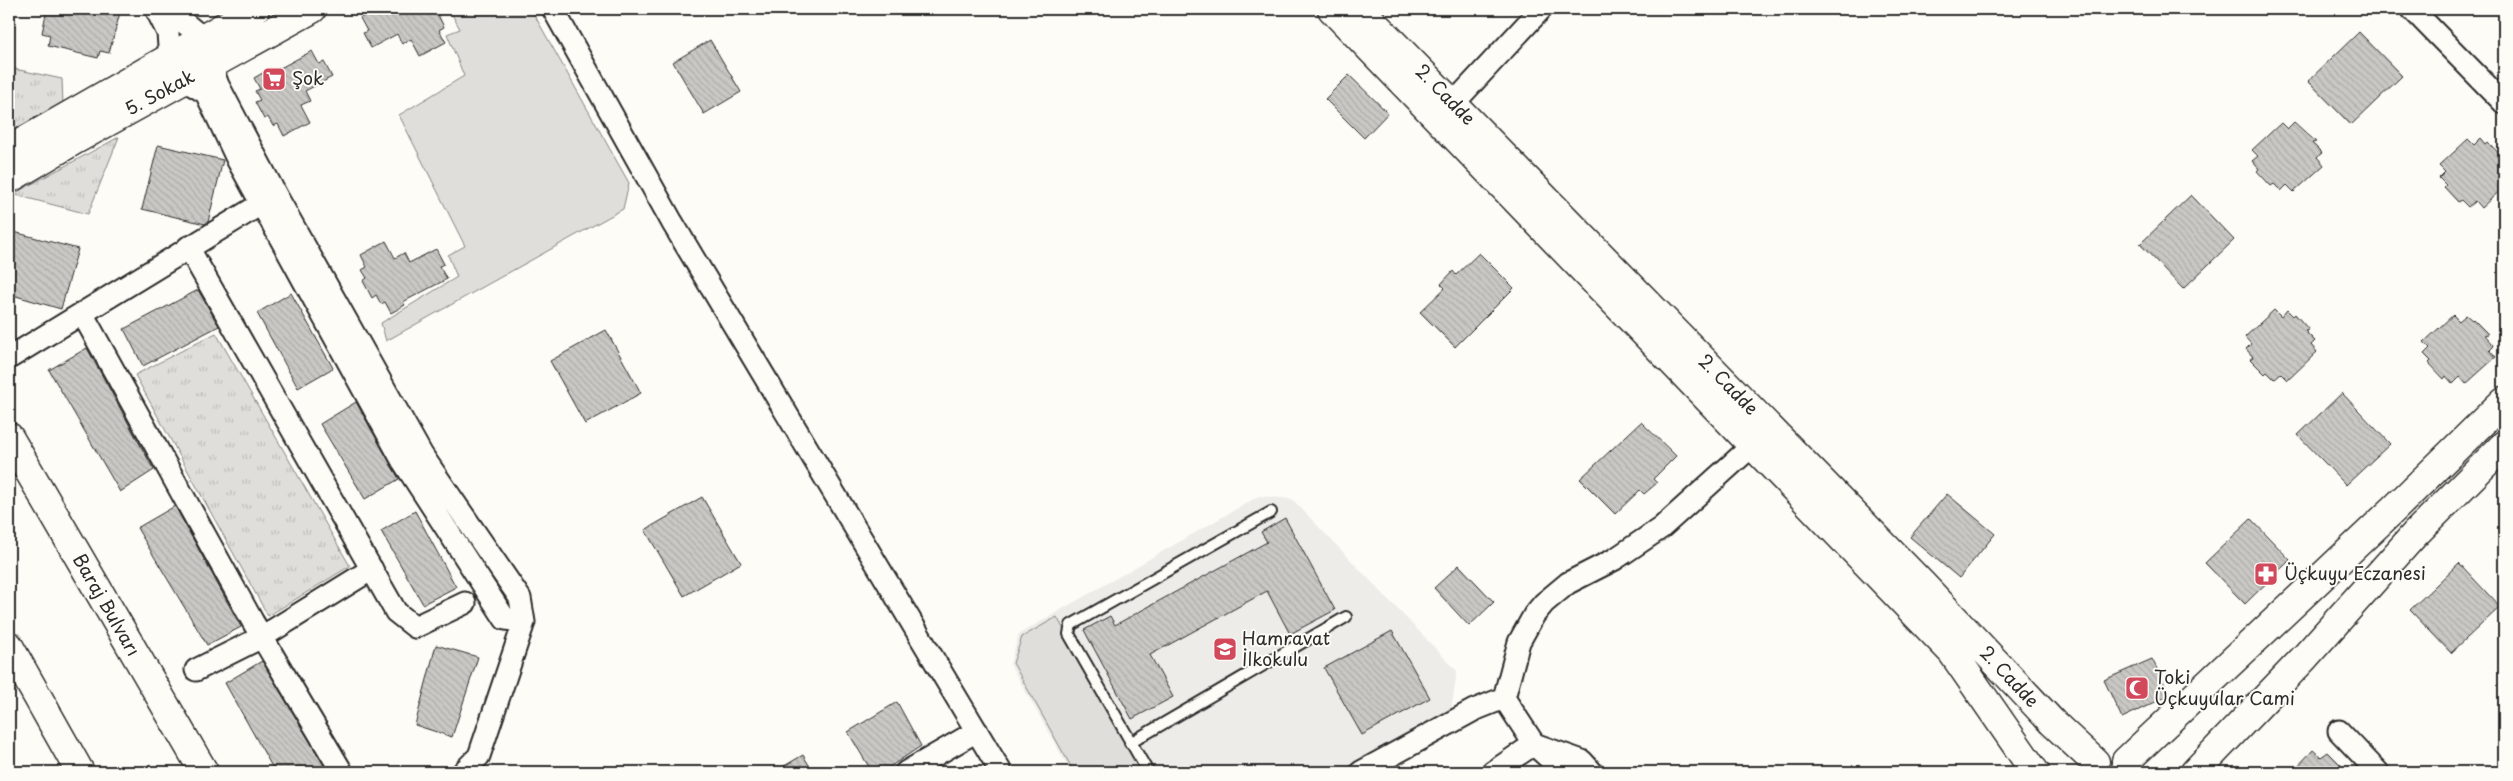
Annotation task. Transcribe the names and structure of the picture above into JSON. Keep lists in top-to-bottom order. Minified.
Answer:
{"streets":{"main road":["5. Sokak","2. Cadde","Baraj Bulvarı"]},"places":{"supermarket":["Şok"],"pharmacy":["Üçkuyu Eczanesi"],"school or university":["Hamravat İlkokulu"],"mosque":["Toki Üçkuyular Cami"]}}
